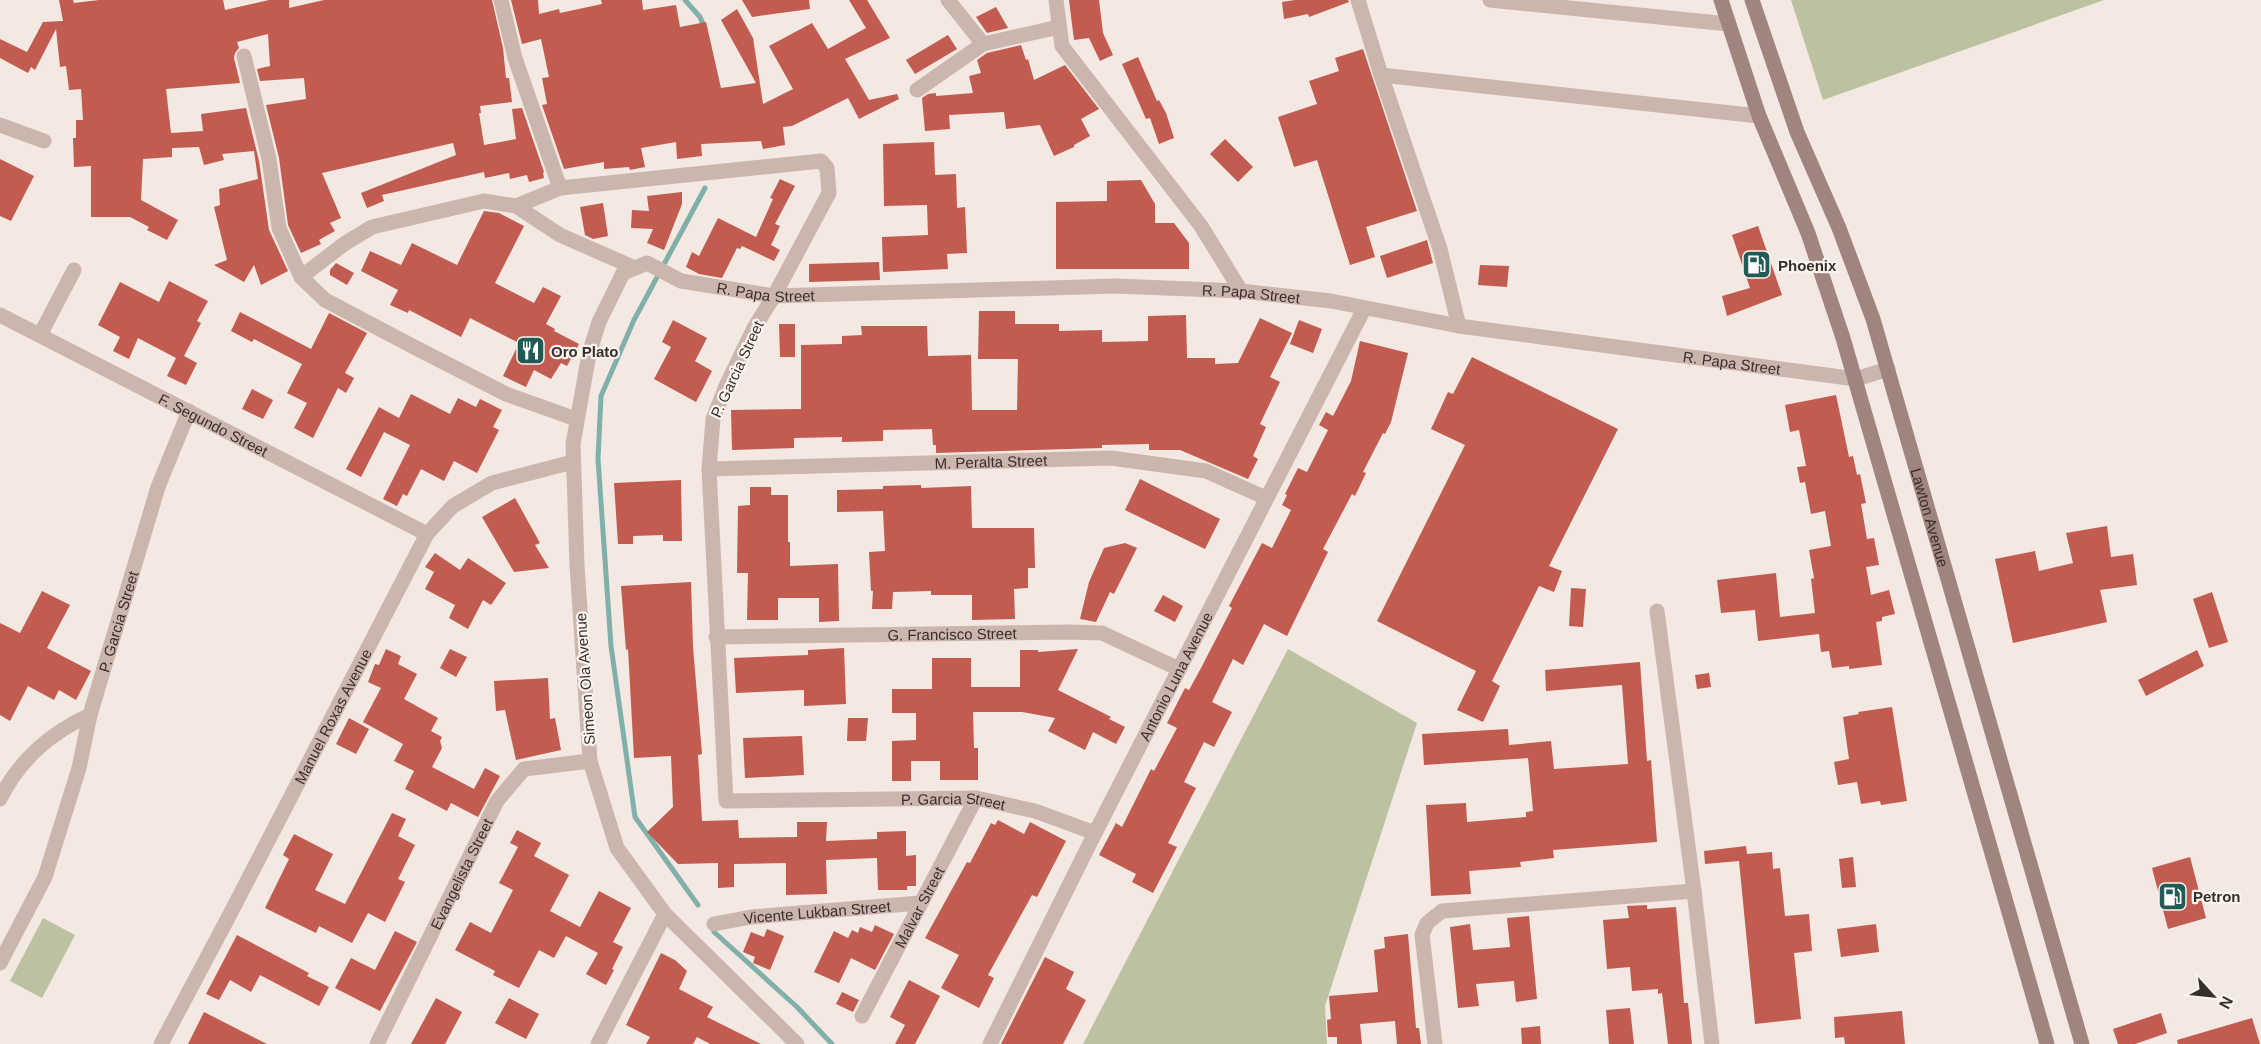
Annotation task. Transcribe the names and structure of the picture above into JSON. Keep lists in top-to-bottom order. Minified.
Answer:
{"streets":{"main road":["Lawton Avenue"],"street":["R. Papa Street","P. Garcia Street","F. Segundo Street","M. Peralta Street","G. Francisco Street","Antonio Luna Avenue","Simeon Ola Avenue","Manuel Roxas Avenue","Evangelista Street","Malvar Street","Vicente Lukban Street"]},"crossings":[["R. Papa Street","P. Garcia Street"],["R. Papa Street","Antonio Luna Avenue"],["R. Papa Street","Simeon Ola Avenue"],["P. Garcia Street","F. Segundo Street"],["P. Garcia Street","M. Peralta Street"],["P. Garcia Street","G. Francisco Street"],["P. Garcia Street","Antonio Luna Avenue"],["P. Garcia Street","Malvar Street"],["F. Segundo Street","Manuel Roxas Avenue"],["M. Peralta Street","Antonio Luna Avenue"],["G. Francisco Street","Antonio Luna Avenue"],["Simeon Ola Avenue","Manuel Roxas Avenue"],["Simeon Ola Avenue","Evangelista Street"],["Malvar Street","Vicente Lukban Street"]],"places":{"fuel station":["Phoenix","Petron"],"restaurant":["Oro Plato"]},"north":"bottom right"}
